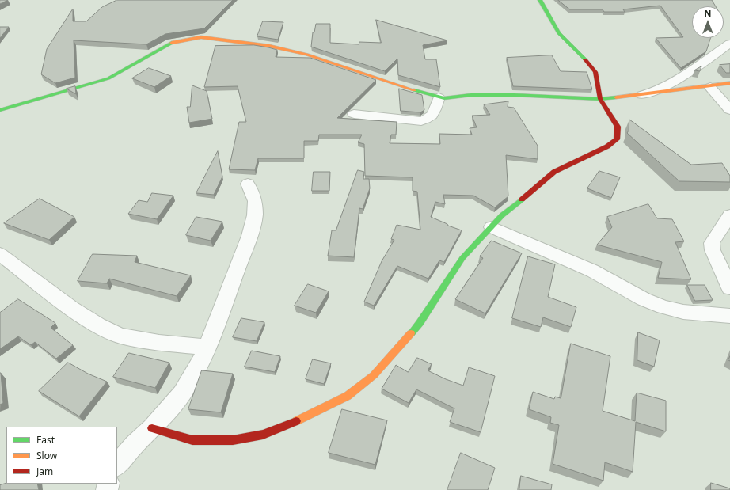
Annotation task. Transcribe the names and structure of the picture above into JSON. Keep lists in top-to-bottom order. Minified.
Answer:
{"legend":["Fast","Slow","Jam"],"north":"top"}
